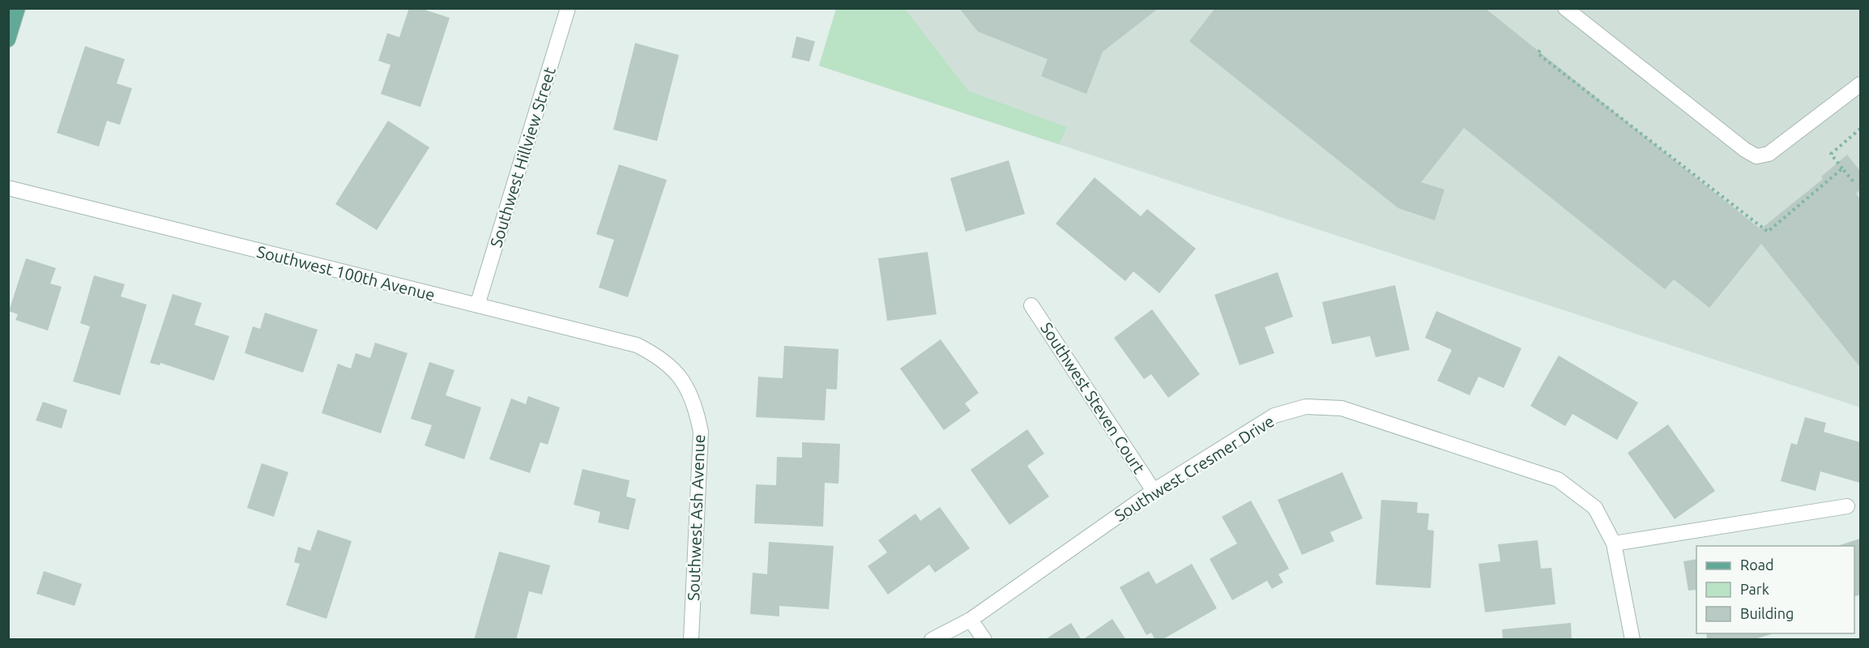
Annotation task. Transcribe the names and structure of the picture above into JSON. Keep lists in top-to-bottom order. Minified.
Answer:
{"streets":{"street":["Southwest Hillview Street","Southwest 100th Avenue","Southwest Steven Court","Southwest Cresmer Drive","Southwest Ash Avenue"]},"crossings":[["Southwest Hillview Street","Southwest 100th Avenue"],["Southwest 100th Avenue","Southwest Ash Avenue"],["Southwest Steven Court","Southwest Cresmer Drive"]],"legend":["Road","Park","Building"]}
